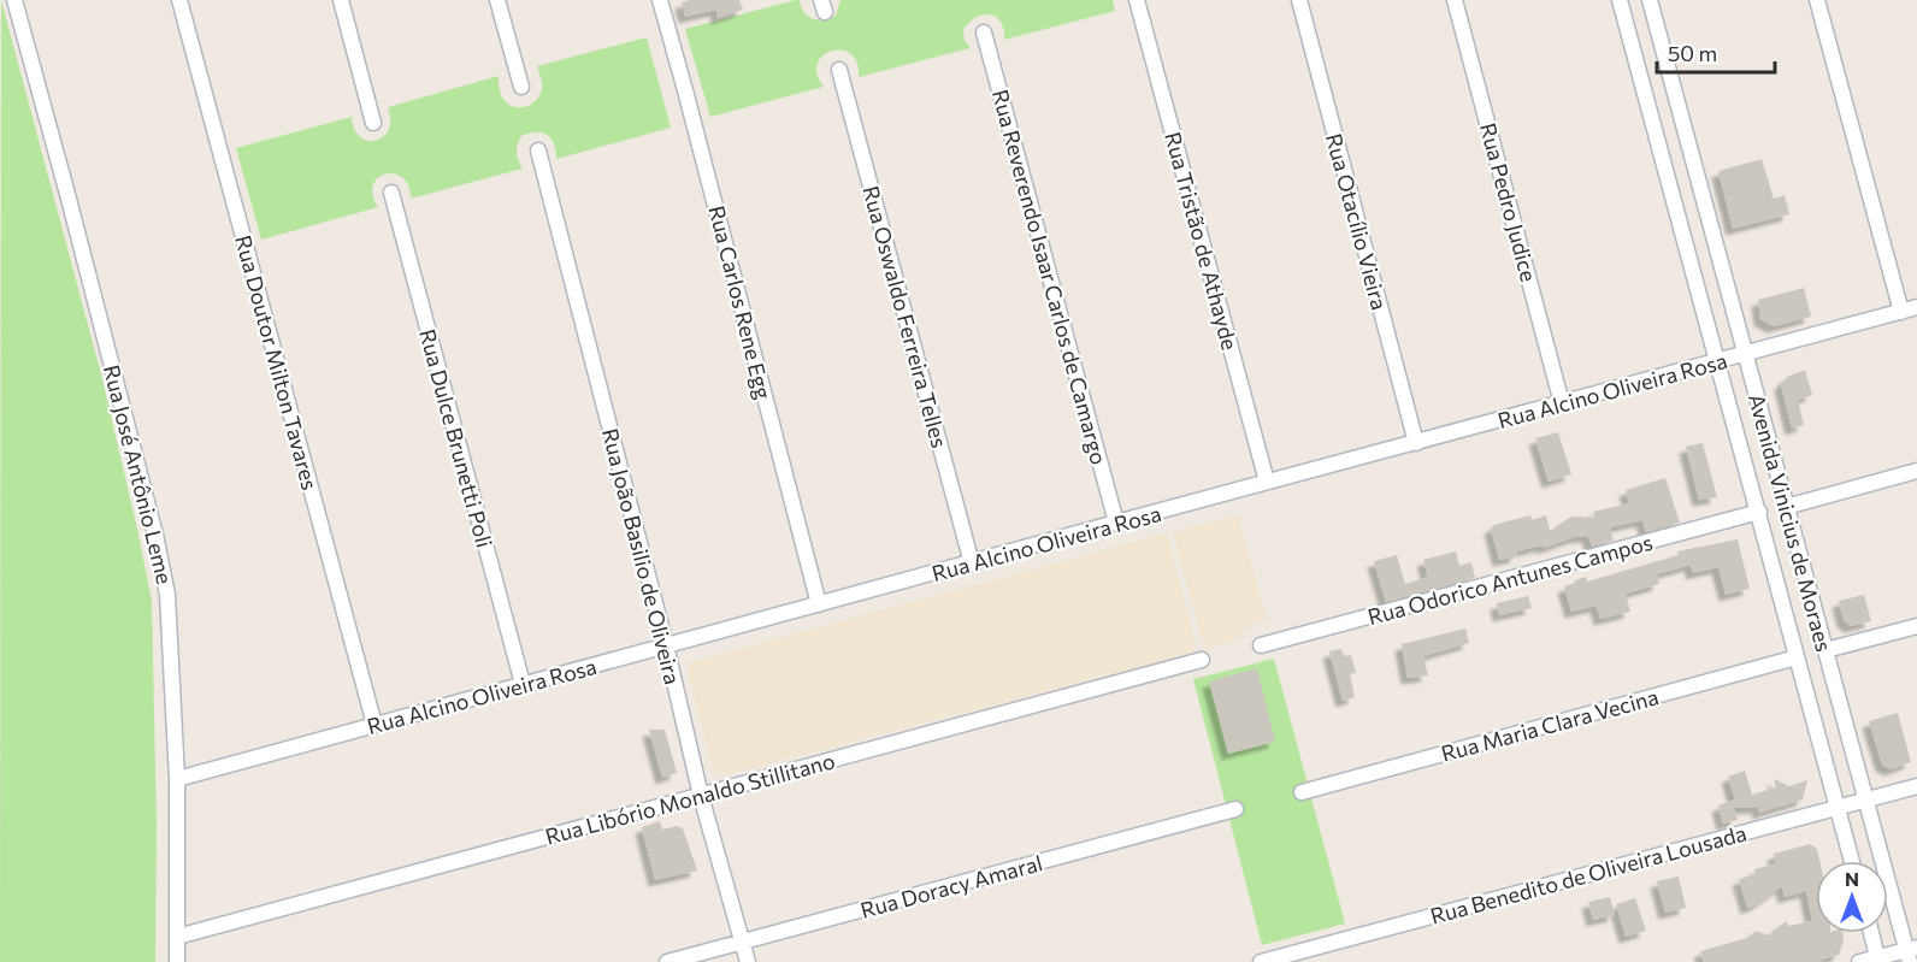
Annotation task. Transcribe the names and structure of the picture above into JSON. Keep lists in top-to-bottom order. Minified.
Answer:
{"streets":{"street":["Rua Pedro Judice","Rua Otacílio Vieira","Rua Tristão de Athayde","Rua Reverendo Isaar Carlos de Camargo","Rua Carlos Rene Egg","Rua Oswaldo Ferreira Telles","Rua Doutor Milton Tavares","Rua Alcino Oliveira Rosa","Rua Dulce Brunetti Poli","Rua José Antônio Leme","Avenida Vinicius de Moraes","Rua João Basilio de Oliveira","Rua Odorico Antunes Campos","Rua Maria Clara Vecina","Rua Libório Monaldo Stillitano","Rua Benedito de Oliveira Lousada","Rua Doracy Amaral"]},"crossings":[["Rua Pedro Judice","Rua Alcino Oliveira Rosa"],["Rua Otacílio Vieira","Rua Alcino Oliveira Rosa"],["Rua Tristão de Athayde","Rua Alcino Oliveira Rosa"],["Rua Reverendo Isaar Carlos de Camargo","Rua Alcino Oliveira Rosa"],["Rua Carlos Rene Egg","Rua Alcino Oliveira Rosa"],["Rua Oswaldo Ferreira Telles","Rua Alcino Oliveira Rosa"],["Rua Doutor Milton Tavares","Rua Alcino Oliveira Rosa"],["Rua Alcino Oliveira Rosa","Rua Dulce Brunetti Poli"],["Rua Alcino Oliveira Rosa","Rua José Antônio Leme"],["Rua Alcino Oliveira Rosa","Avenida Vinicius de Moraes"],["Rua Alcino Oliveira Rosa","Rua João Basilio de Oliveira"],["Rua José Antônio Leme","Rua Libório Monaldo Stillitano"],["Avenida Vinicius de Moraes","Rua Odorico Antunes Campos"],["Avenida Vinicius de Moraes","Rua Maria Clara Vecina"],["Avenida Vinicius de Moraes","Rua Benedito de Oliveira Lousada"],["Rua João Basilio de Oliveira","Rua Libório Monaldo Stillitano"],["Rua João Basilio de Oliveira","Rua Doracy Amaral"]],"scale_bar":"50 m","north":"top"}
